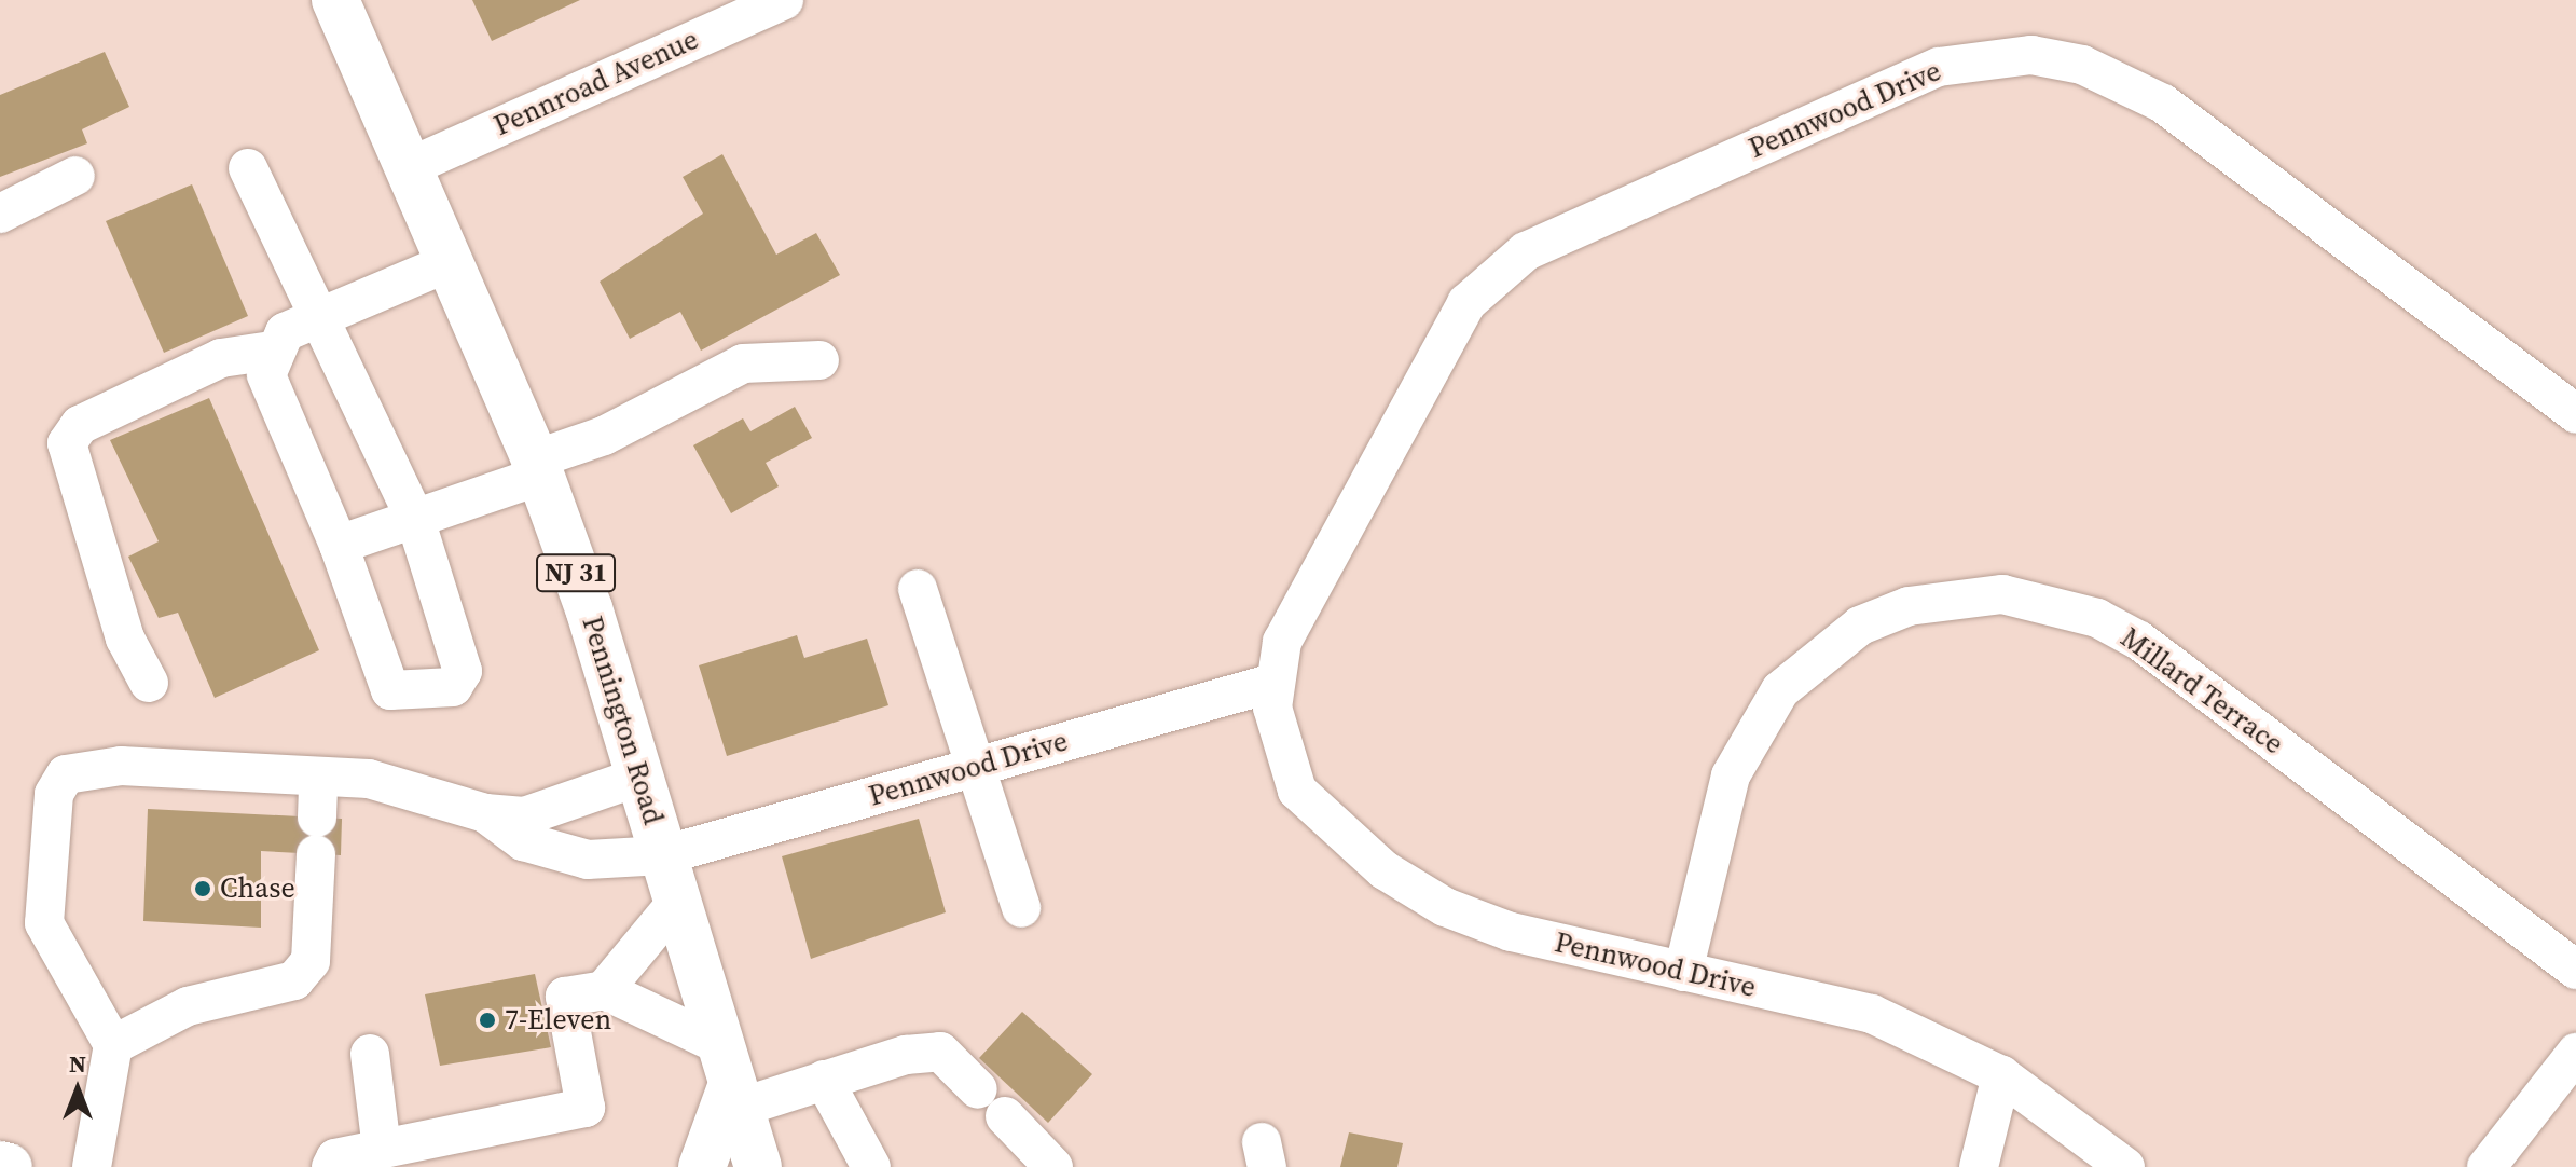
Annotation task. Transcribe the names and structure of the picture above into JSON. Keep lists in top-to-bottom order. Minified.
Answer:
{"streets":{"main road":["NJ 31","Pennington Road"],"street":["Pennroad Avenue","Pennwood Drive","Millard Terrace"]},"crossings":[["Pennroad Avenue","Pennington Road"],["Pennwood Drive","Millard Terrace"],["Pennwood Drive","Pennington Road"]],"places":["Chase","7-Eleven"],"north":"top"}
